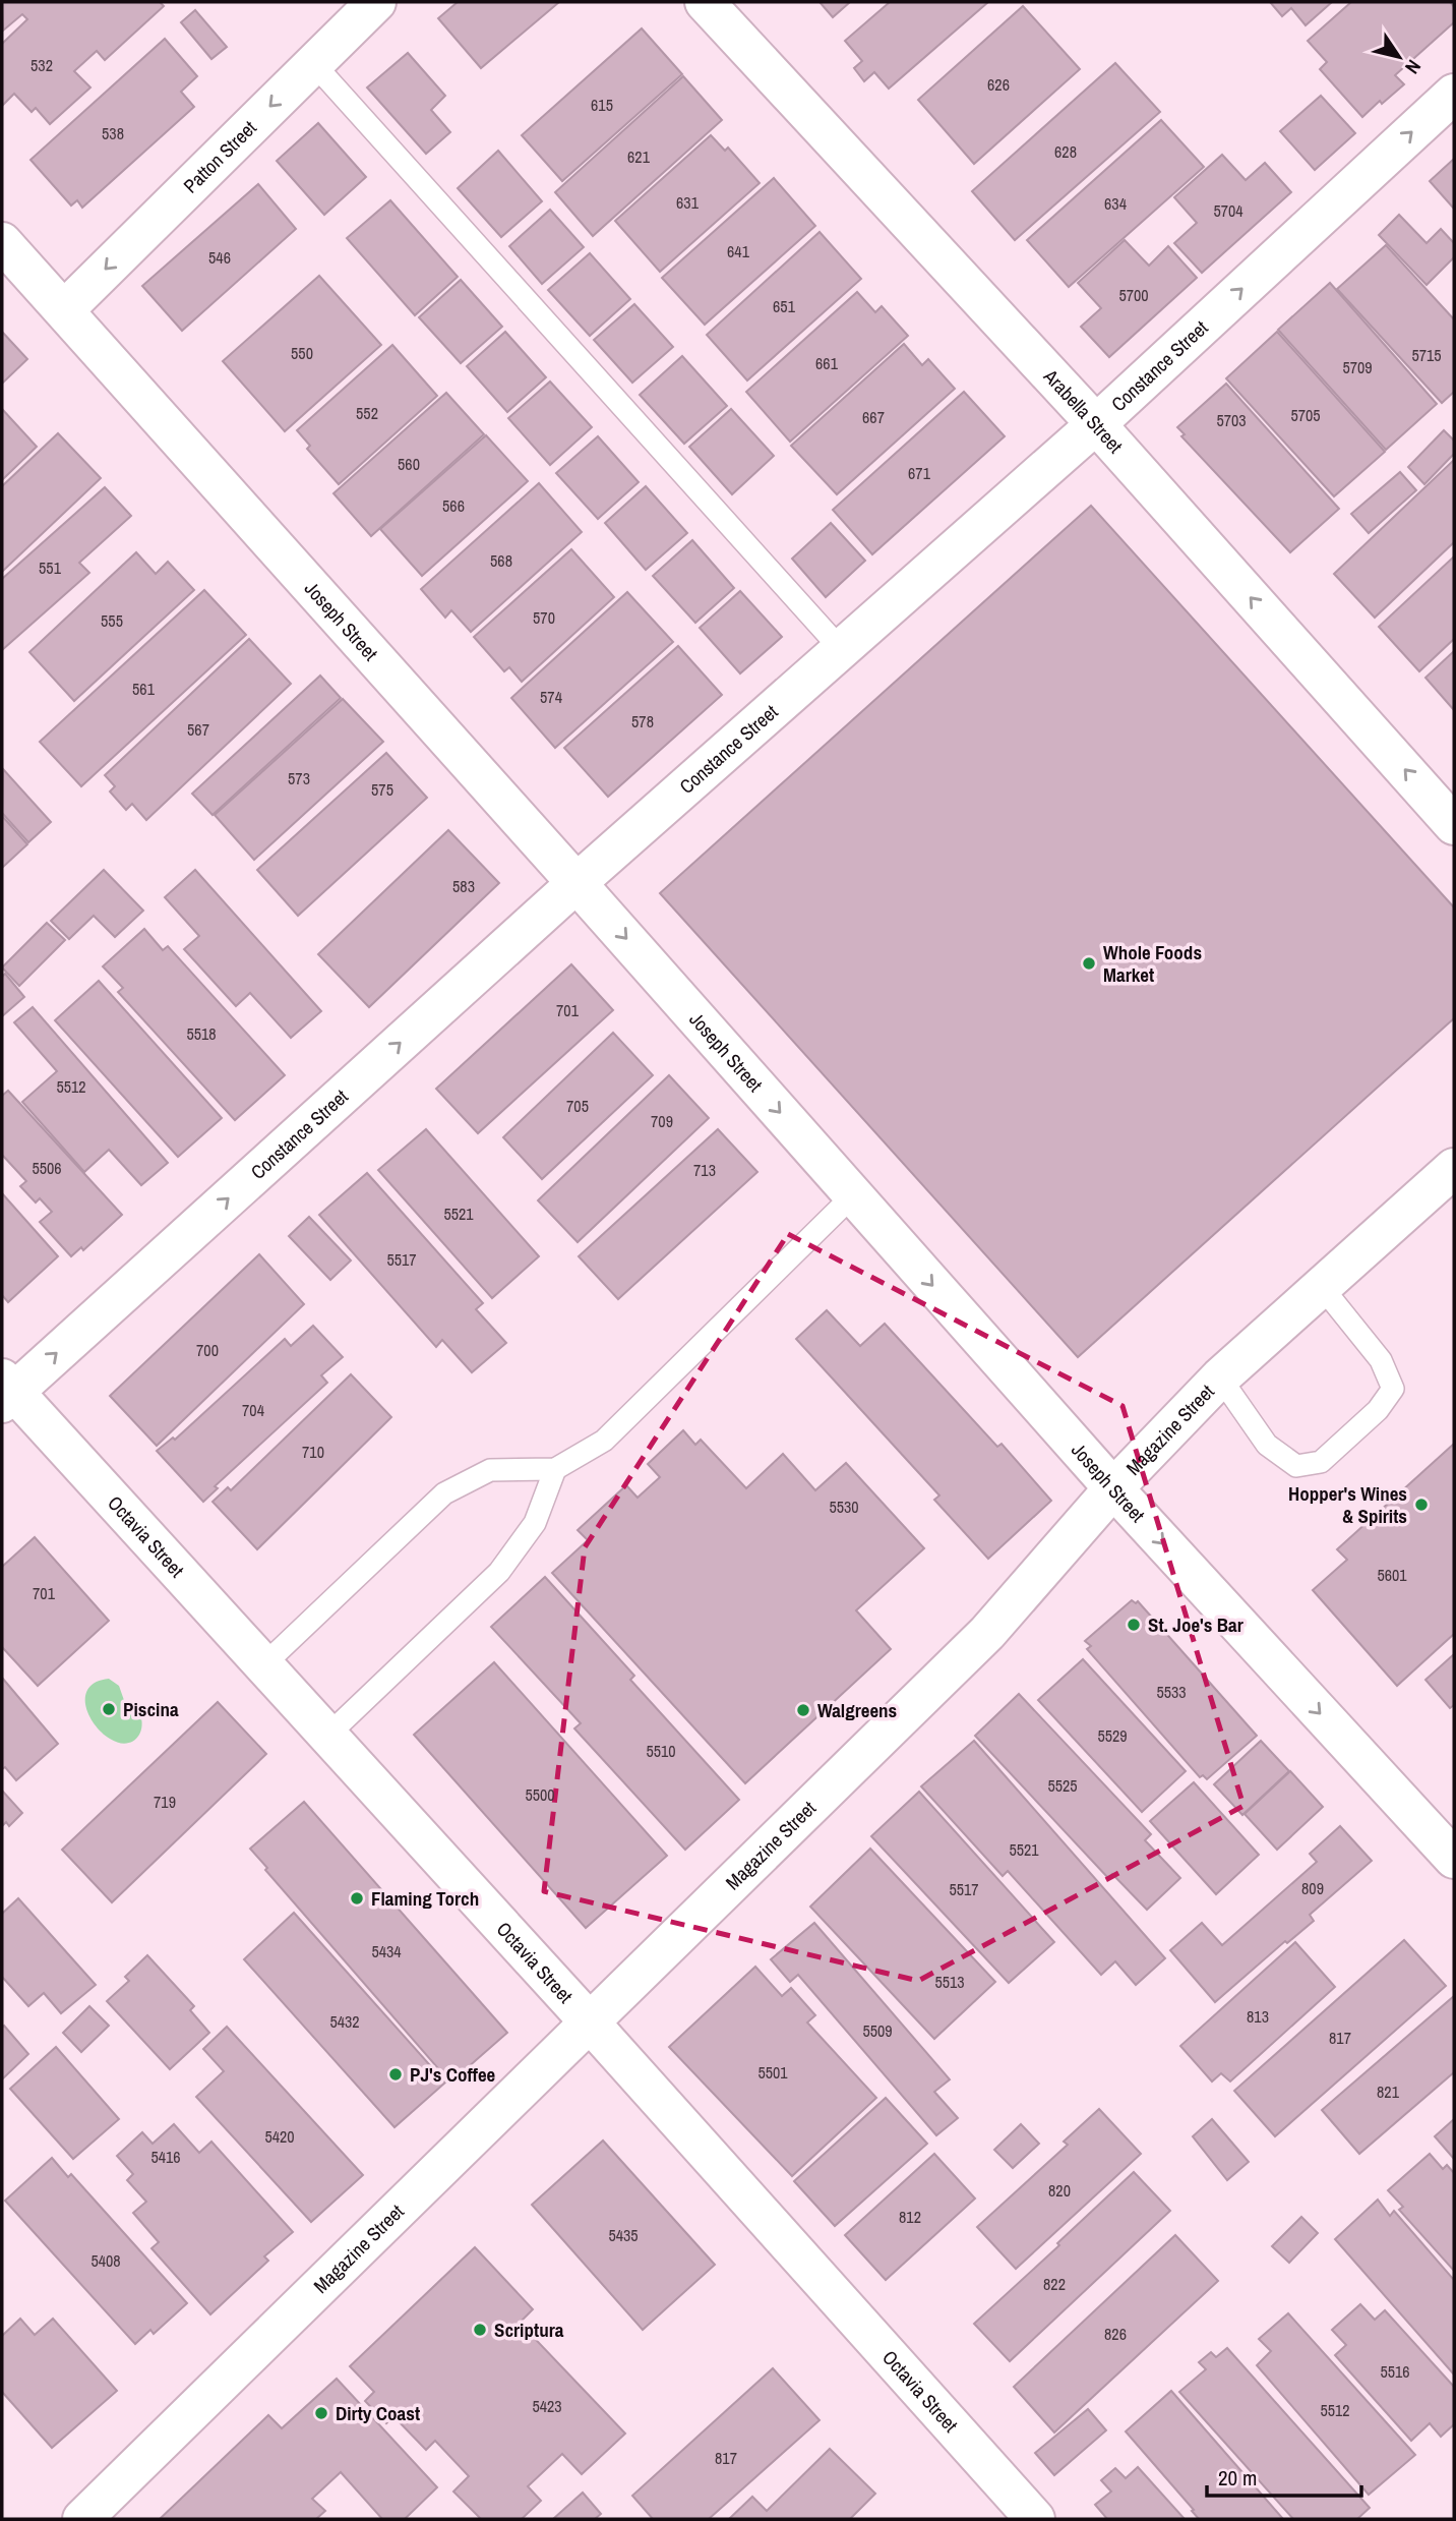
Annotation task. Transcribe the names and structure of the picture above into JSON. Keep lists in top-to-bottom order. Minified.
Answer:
{"streets":{"street":["Patton Street","Constance Street","Arabella Street","Joseph Street","Magazine Street","Octavia Street"]},"crossings":[["Patton Street","Joseph Street"],["Constance Street","Arabella Street"],["Constance Street","Joseph Street"],["Constance Street","Octavia Street"],["Joseph Street","Magazine Street"],["Magazine Street","Octavia Street"]],"one_way":["Patton Street","Constance Street","Arabella Street","Joseph Street"],"places":["Whole Foods Market","Hopper's Wines & Spirits","St. Joe's Bar","Piscina","Walgreens","Flaming Torch","PJ's Coffee","Scriptura","Dirty Coast"],"house_numbers":["532","626","615","538","628","621","631","634","5704","641","546","5700","651","550","5715","661","5709","552","5705","667","5703","560","671","566","568","551","570","555","561","574","578","567","573","575","583","701","5518","5512","705","709","5506","713","5521","5517","700","704","710","5530","5601","701","5533","5529","5510","5525","5500","719","5521","809","5517","5434","5513","813","5432","5509","817","5501","821","5420","5416","820","812","5435","5408","822","826","5516","5423","5512","817"],"scale_bar":"20 m","north":"bottom right"}
